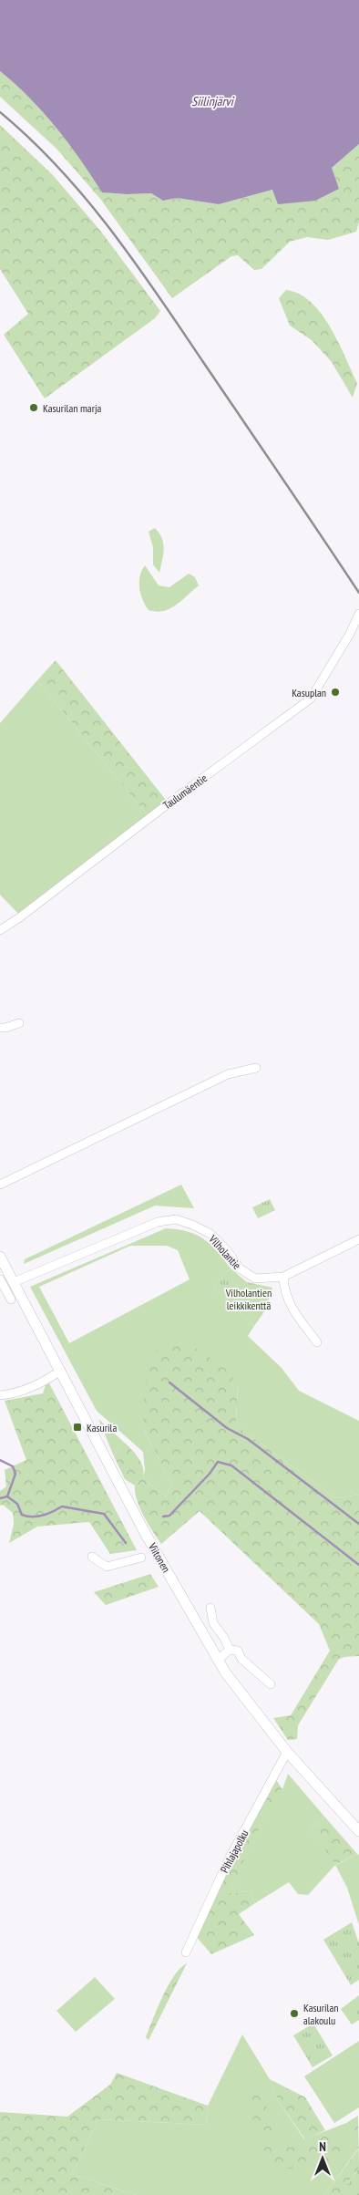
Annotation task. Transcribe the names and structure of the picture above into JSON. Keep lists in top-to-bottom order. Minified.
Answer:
{"streets":{"main road":["Viitonen"],"street":["Taulumäentie","Vilholantie","Pihlajapolku"]},"crossings":[["Vilholantie","Viitonen"],["Viitonen","Pihlajapolku"]],"water":["Siilinjärvi"],"parks":["Vilholantien leikkikenttä"],"places":{"other":["Kasurilan marja","Kasuplan","Kasurilan alakoulu"],"transit":["Kasurila"]},"north":"top"}
